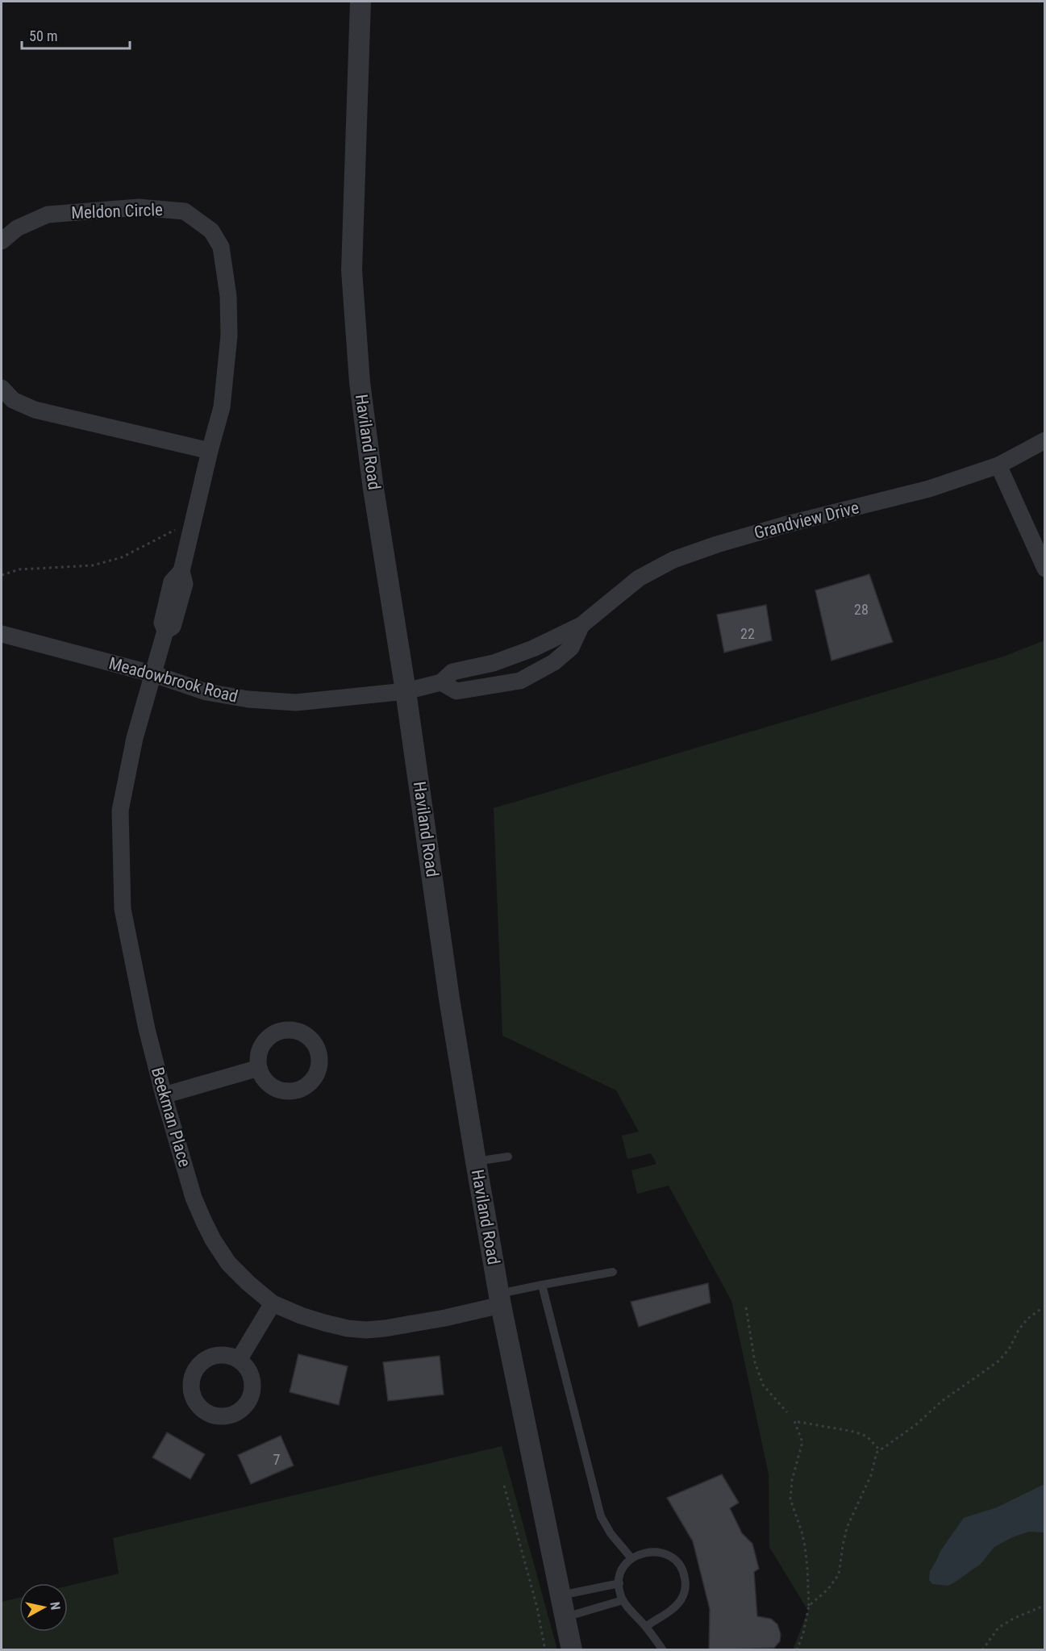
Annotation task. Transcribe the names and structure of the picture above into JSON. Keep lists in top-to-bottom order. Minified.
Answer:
{"streets":{"street":["Meldon Circle","Haviland Road","Grandview Drive","Meadowbrook Road","Beekman Place"]},"crossings":[["Meldon Circle","Meadowbrook Road"],["Meldon Circle","Beekman Place"],["Haviland Road","Meadowbrook Road"],["Haviland Road","Beekman Place"],["Grandview Drive","Meadowbrook Road"],["Meadowbrook Road","Beekman Place"]],"house_numbers":["28","22","7"],"scale_bar":"50 m","north":"right"}
